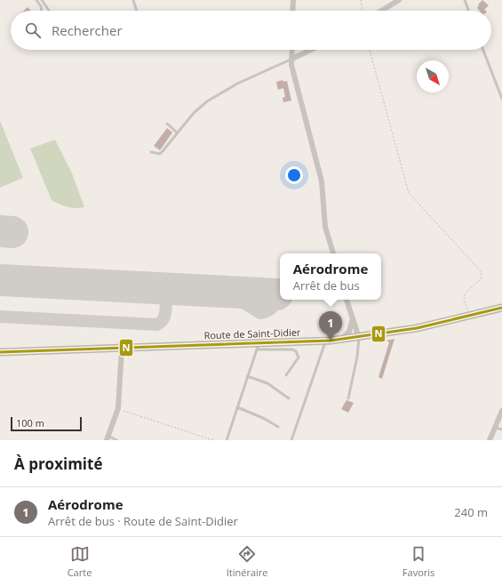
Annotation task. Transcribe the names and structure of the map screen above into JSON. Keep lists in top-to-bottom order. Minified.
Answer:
{"streets":{"main road":["Route de Saint-Didier"]},"lines":["transit line N"],"scale_bar":"100 m","north":"bottom right","page":{"search":"Rechercher","popup":["Aérodrome","Arrêt de bus"],"pins":"1","scale":"100 m","heading":"À proximité","list":[{"mark":"1","name":"Aérodrome","note":"Arrêt de bus · Route de Saint-Didier","value":"240 m"}],"nav":["Carte","Itinéraire","Favoris"]}}
